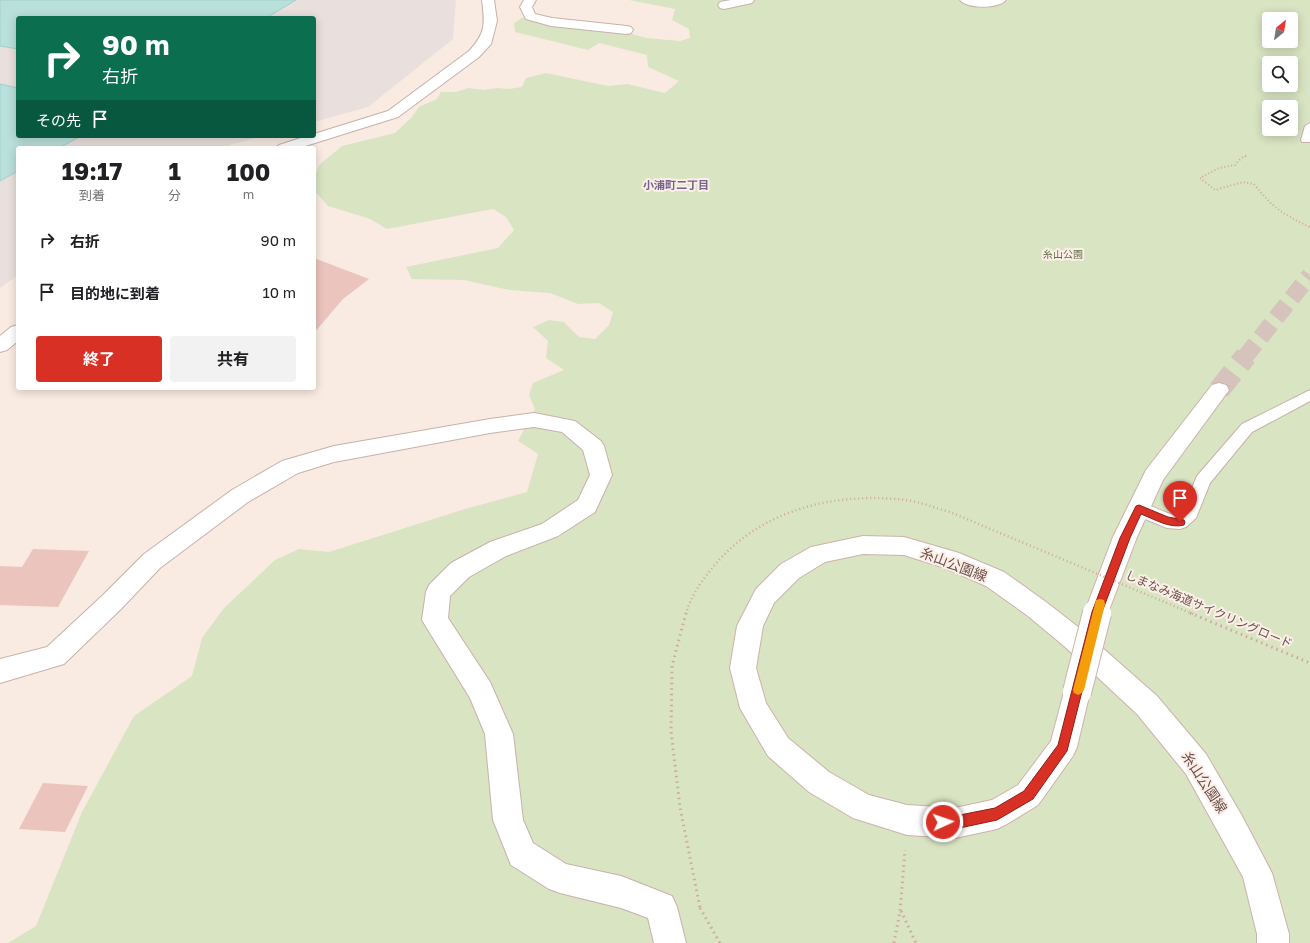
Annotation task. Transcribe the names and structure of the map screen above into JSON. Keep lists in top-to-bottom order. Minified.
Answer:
{"streets":{"street":["糸山公園線"],"path":["しまなみ海道サイクリングロード"]},"districts":["小浦町二丁目"],"parks":["糸山公園"],"north":"top right","page":{"turn":["90 m","右折"],"then":"その先","eta":["19:17","到着","1","分","100","m"],"list":[{"name":"右折","value":"90 m"},{"name":"目的地に到着","value":"10 m"}],"buttons":["終了","共有"]}}
